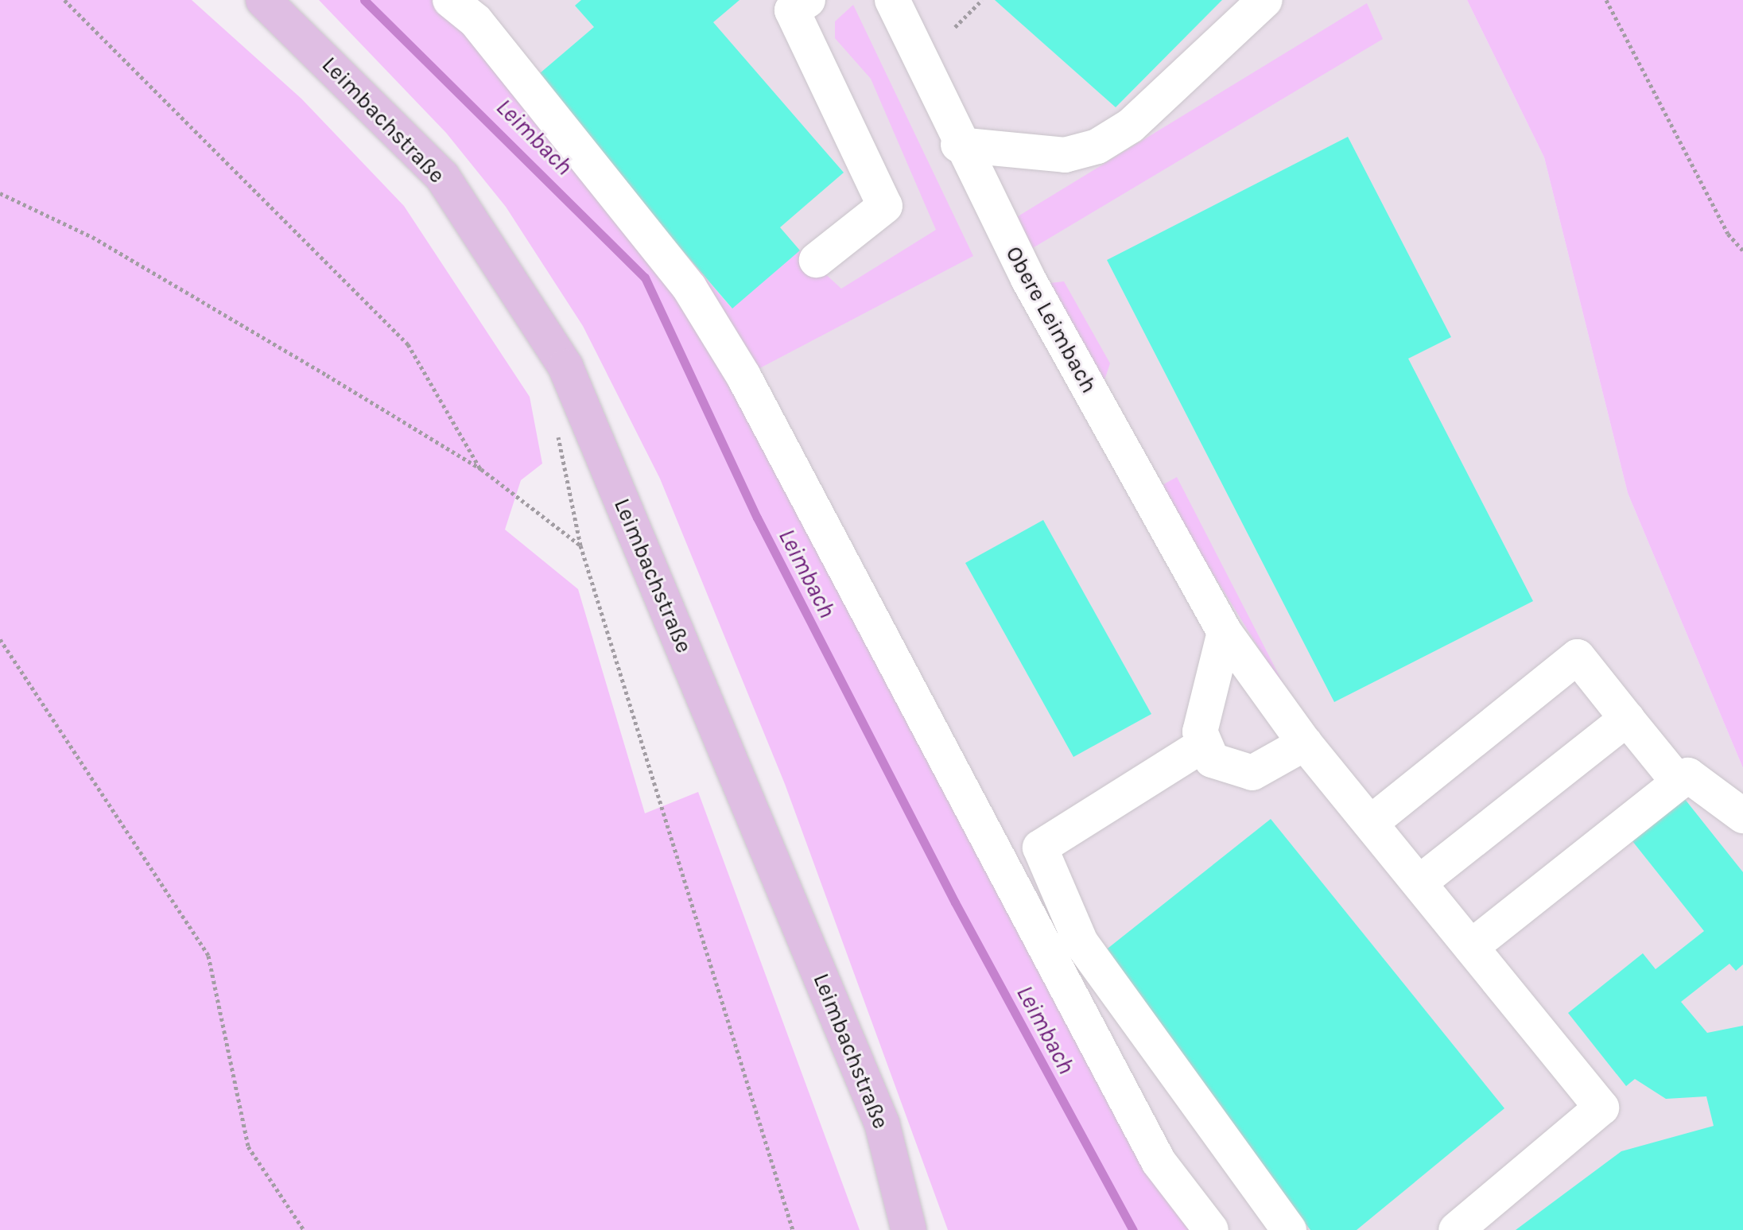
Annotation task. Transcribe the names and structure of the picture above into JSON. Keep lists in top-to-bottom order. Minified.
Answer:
{"streets":{"main road":["Leimbachstraße"],"street":["Obere Leimbach"]},"water":["Leimbach"]}
